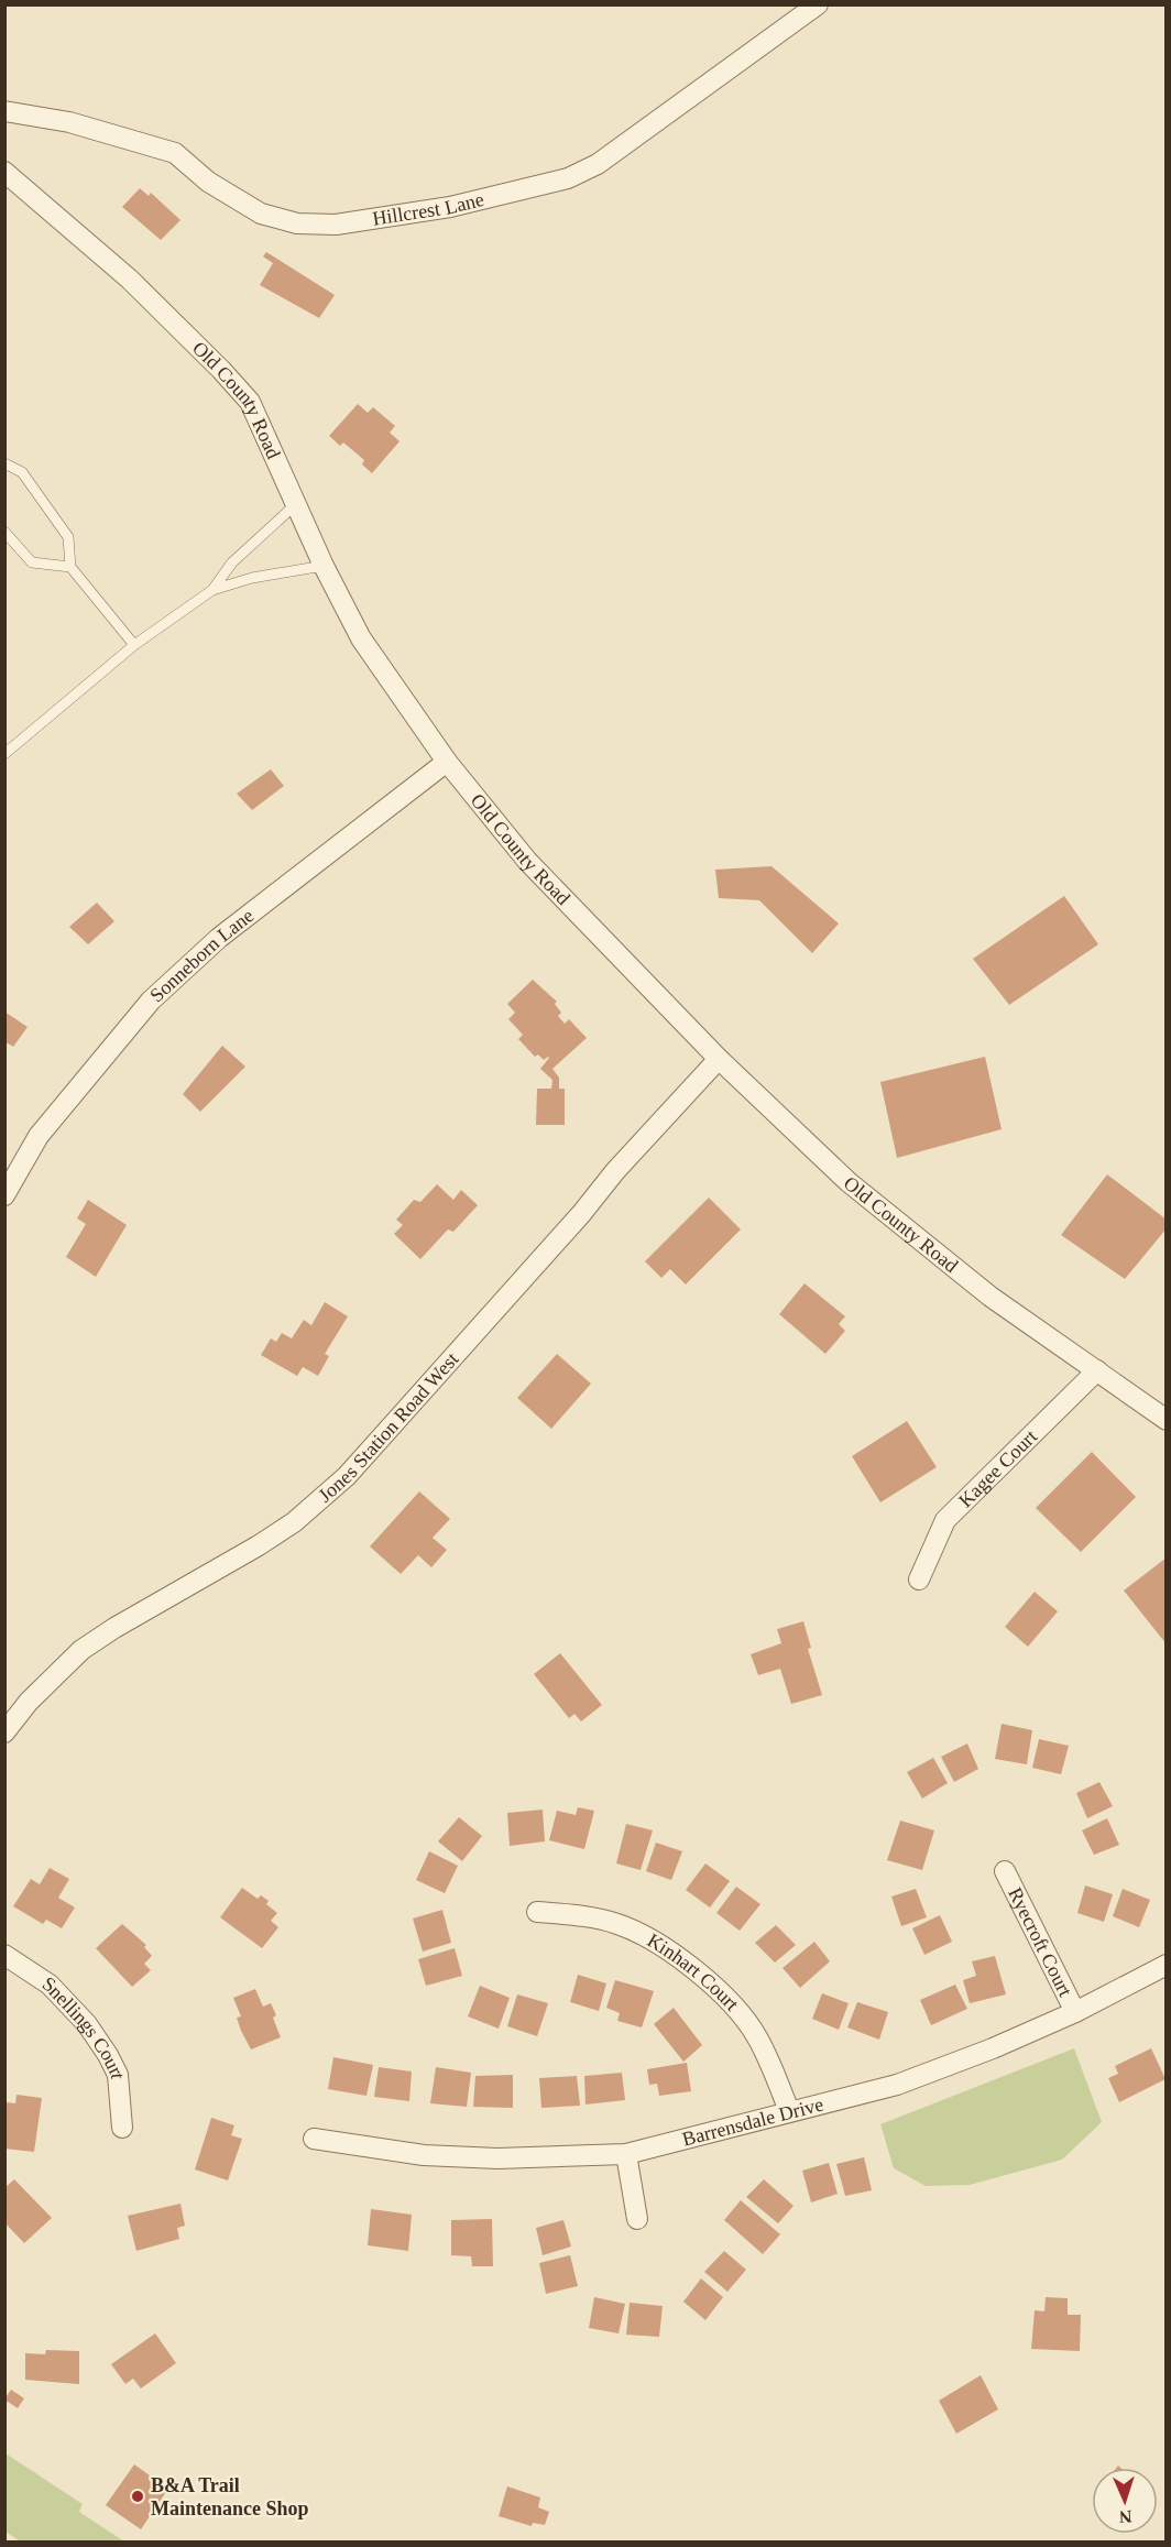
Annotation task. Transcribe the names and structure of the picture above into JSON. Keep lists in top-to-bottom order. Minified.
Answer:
{"streets":{"street":["Hillcrest Lane","Old County Road","Sonneborn Lane","Jones Station Road West","Kagee Court","Ryecroft Court","Kinhart Court","Snellings Court","Barrensdale Drive"]},"crossings":[["Old County Road","Sonneborn Lane"],["Old County Road","Jones Station Road West"],["Old County Road","Kagee Court"],["Ryecroft Court","Barrensdale Drive"],["Kinhart Court","Barrensdale Drive"]],"places":["B&A Trail Maintenance Shop"],"north":"bottom"}
